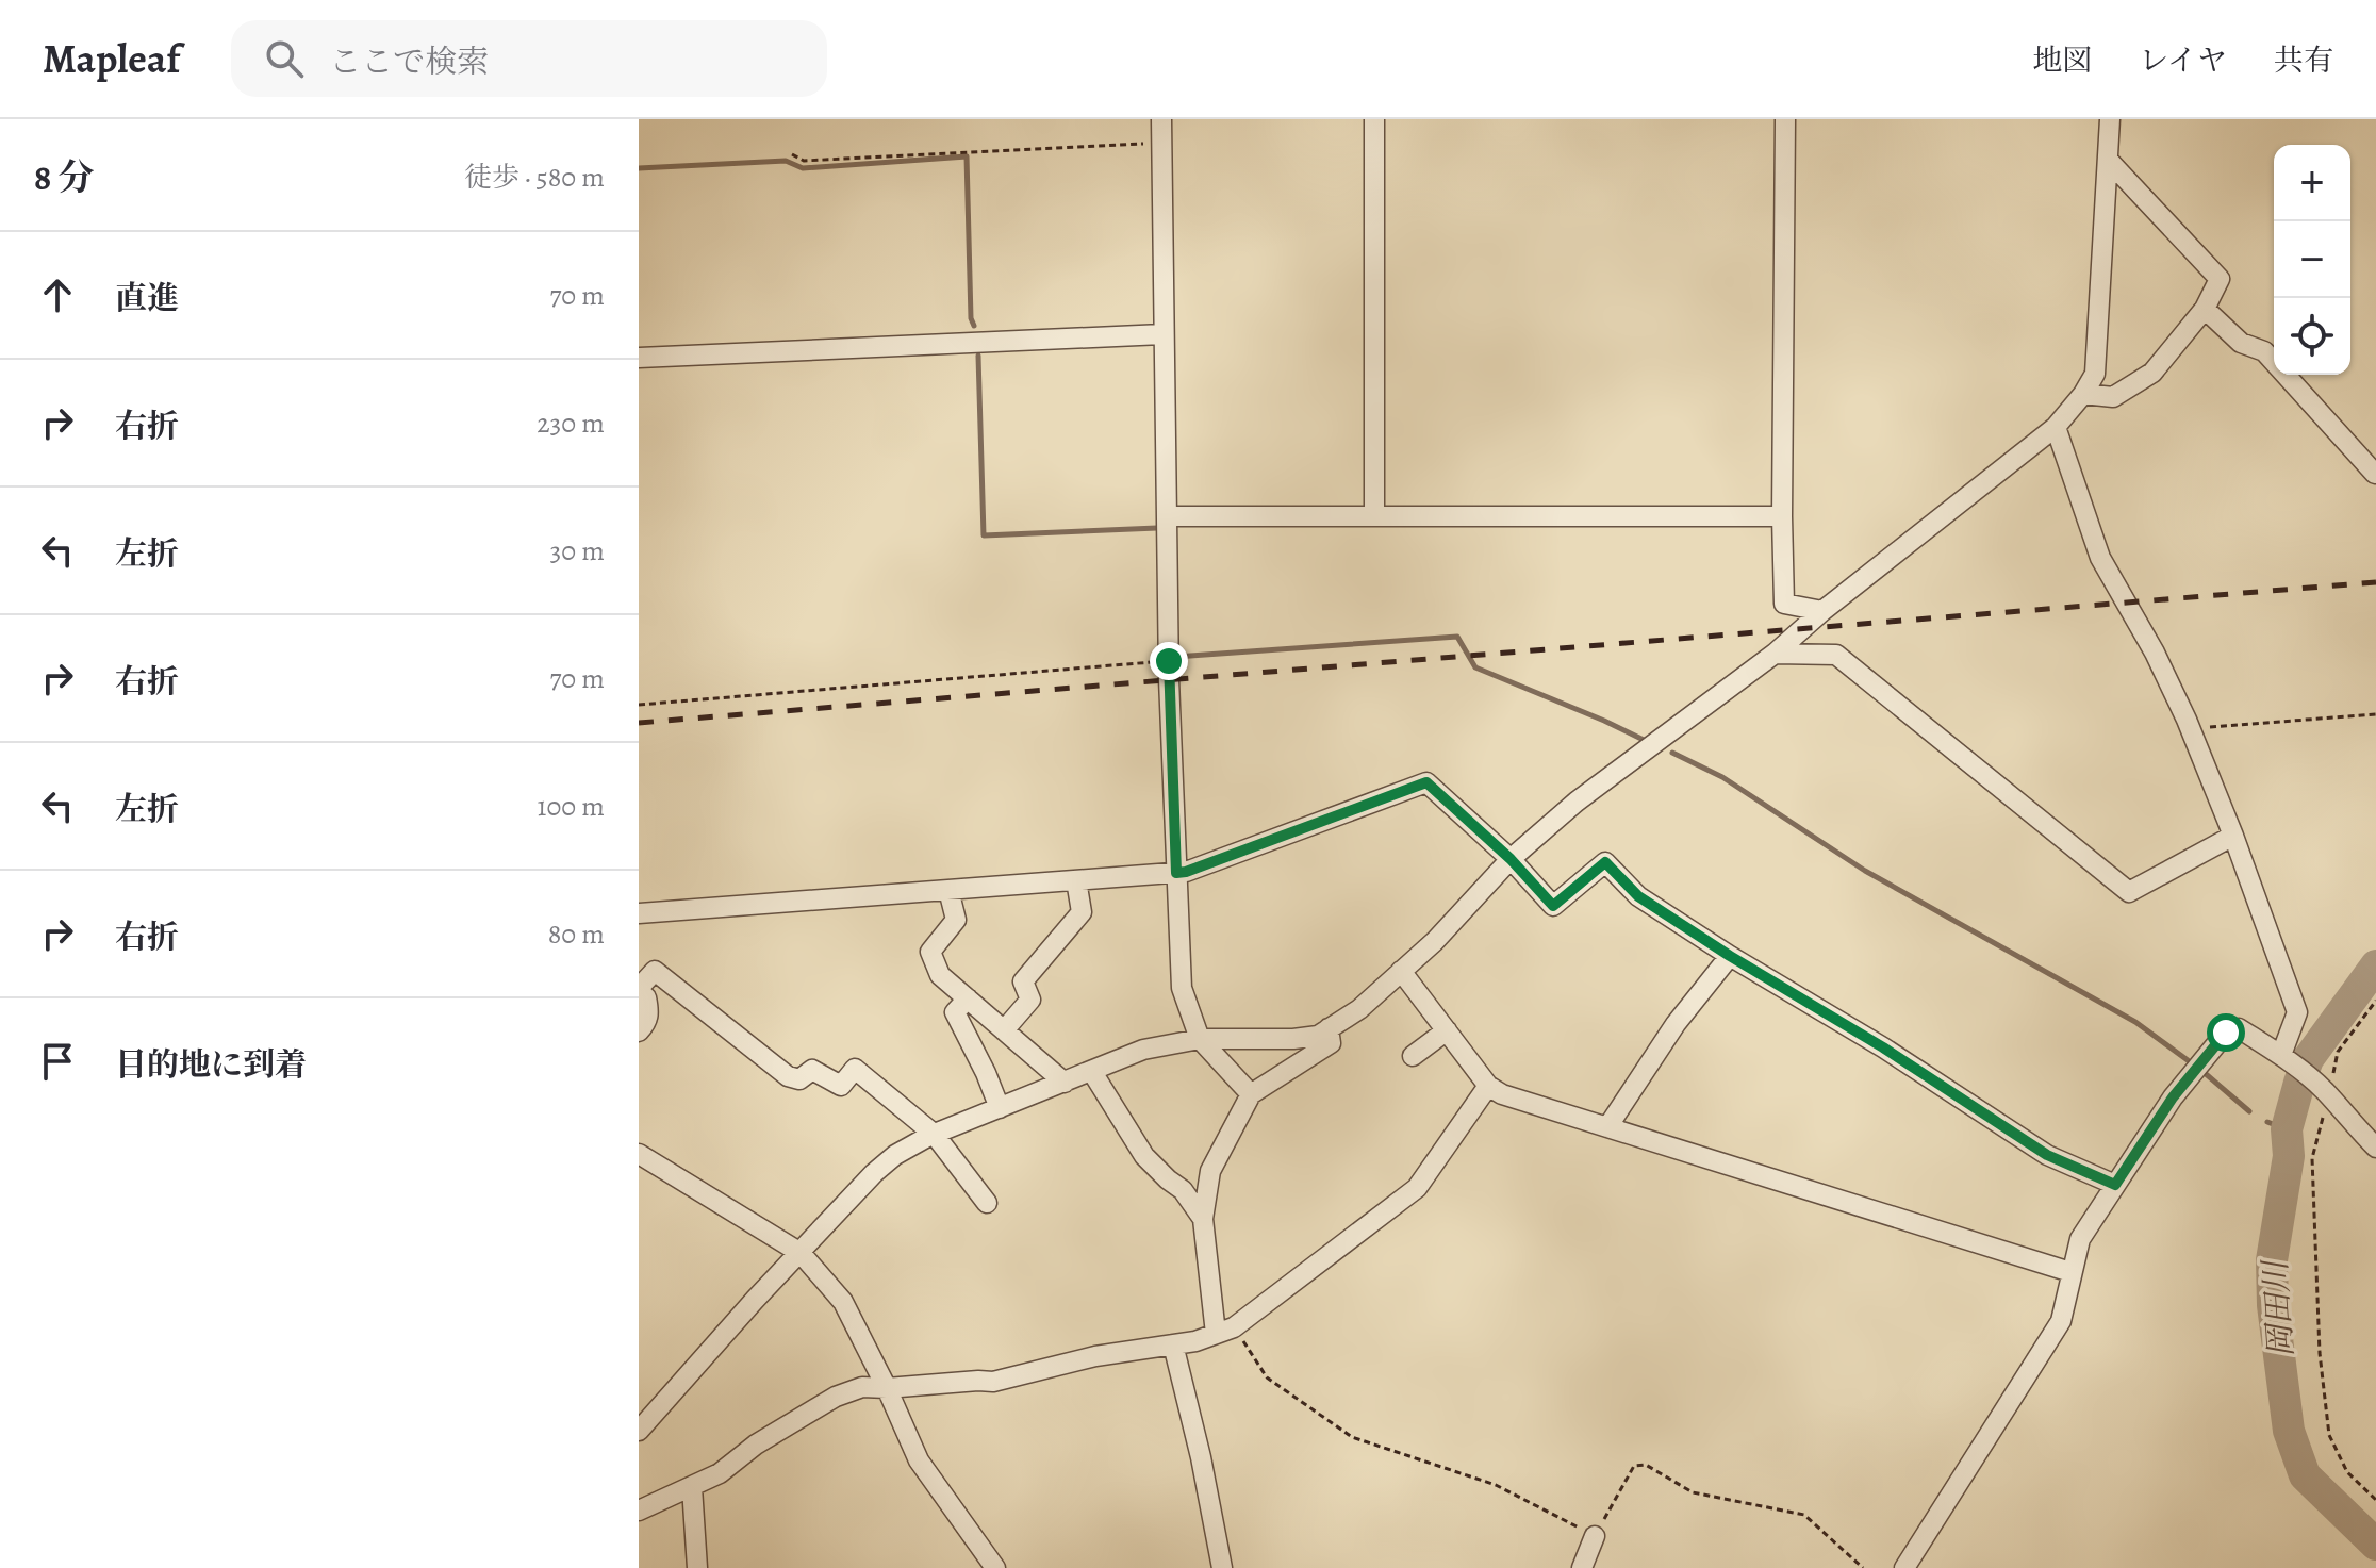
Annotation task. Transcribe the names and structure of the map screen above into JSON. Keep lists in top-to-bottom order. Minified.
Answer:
{"water":["岡田川"],"page":{"header":"Mapleaf","search":"ここで検索","nav":["地図","レイヤ","共有"],"heading":["8 分","徒歩 · 580 m"],"map_buttons":["+","−"],"list":[["直進","70 m"],["右折","230 m"],["左折","30 m"],["右折","70 m"],["左折","100 m"],["右折","80 m"],"目的地に到着"]}}
